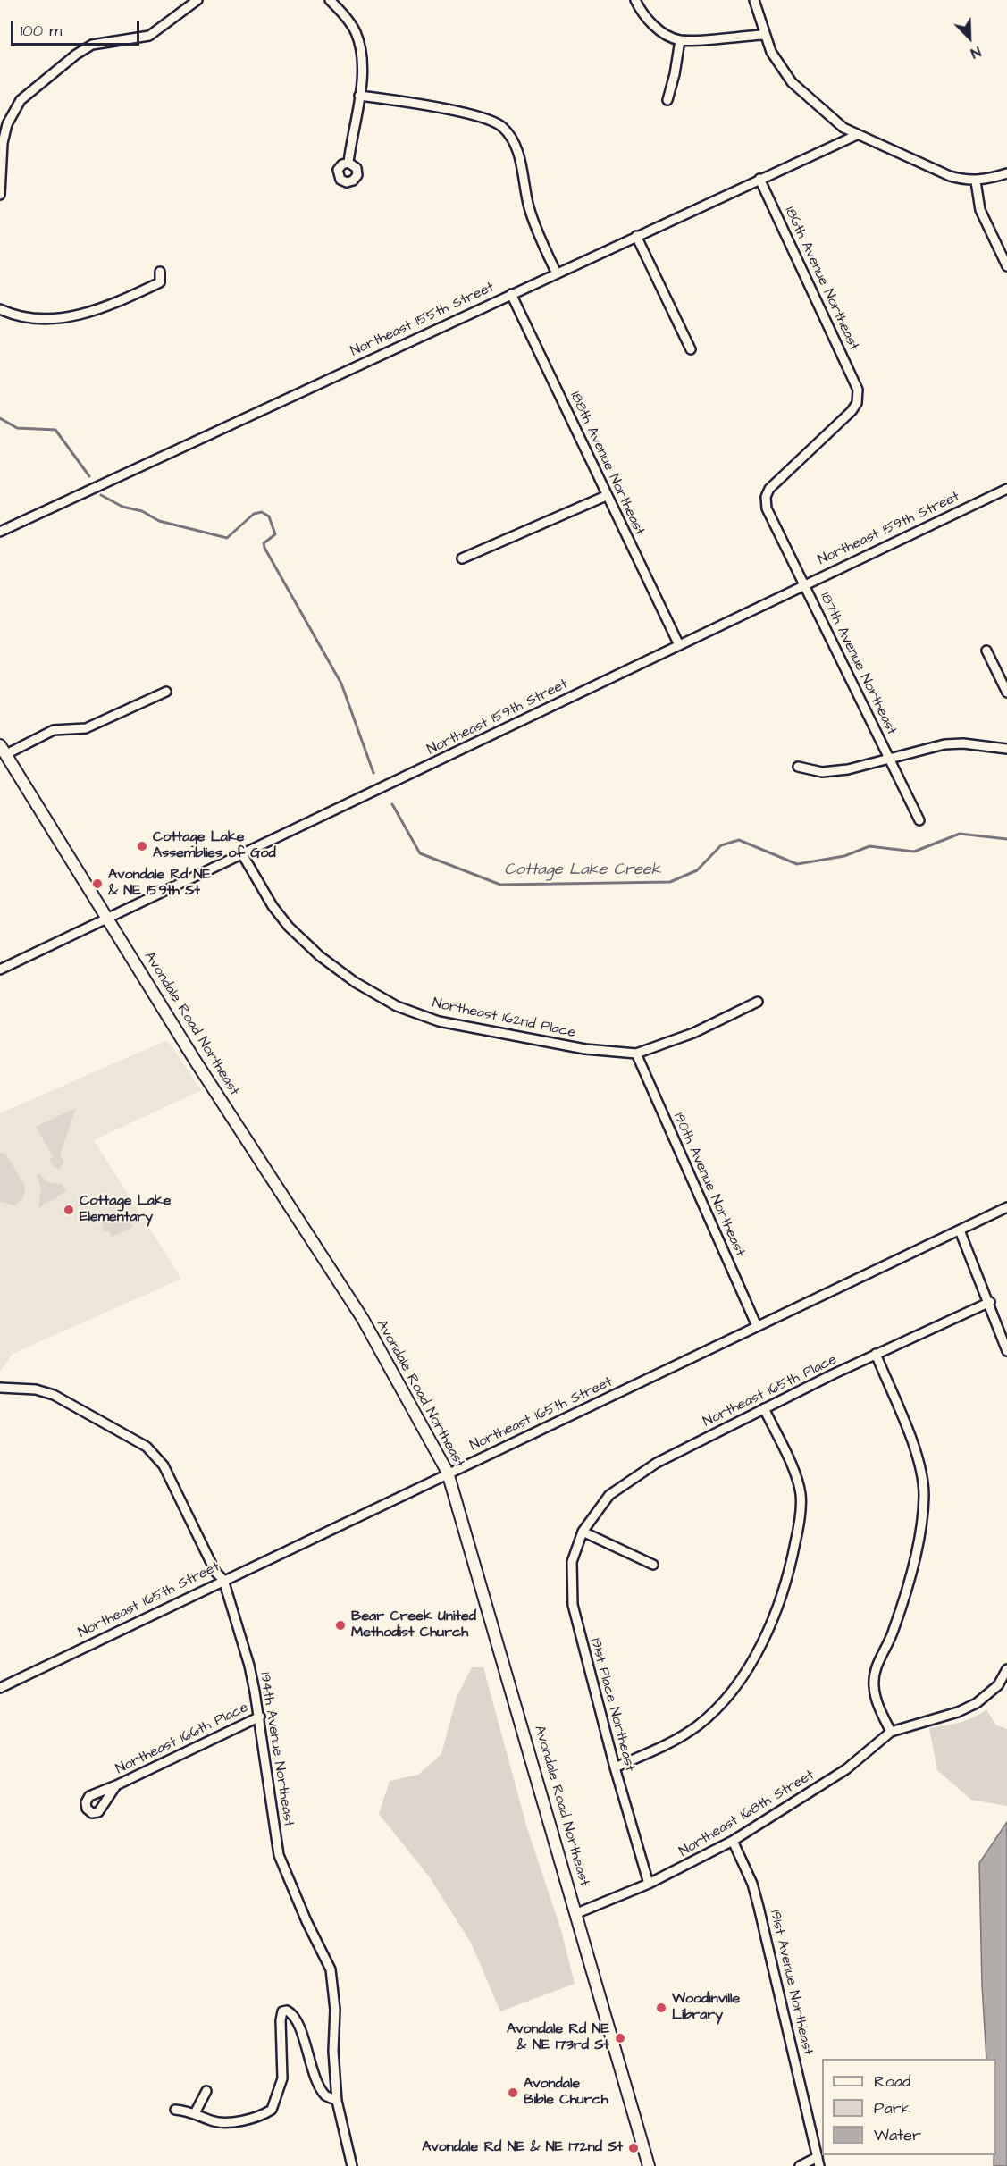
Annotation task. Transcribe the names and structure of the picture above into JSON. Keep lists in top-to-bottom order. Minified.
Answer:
{"streets":{"main road":["Avondale Road Northeast"],"street":["186th Avenue Northeast","Northeast 155th Street","188th Avenue Northeast","Northeast 159th Street","187th Avenue Northeast","Northeast 162nd Place","190th Avenue Northeast","Northeast 165th Place","Northeast 165th Street","191st Place Northeast","Northeast 166th Place","194th Avenue Northeast","Northeast 168th Street","191st Avenue Northeast"]},"crossings":[["186th Avenue Northeast","Northeast 155th Street"],["186th Avenue Northeast","187th Avenue Northeast"],["Northeast 155th Street","188th Avenue Northeast"],["188th Avenue Northeast","Northeast 159th Street"],["Northeast 159th Street","187th Avenue Northeast"],["Northeast 159th Street","Northeast 162nd Place"],["Northeast 159th Street","Avondale Road Northeast"],["Northeast 162nd Place","190th Avenue Northeast"],["Avondale Road Northeast","Northeast 165th Street"],["Avondale Road Northeast","Northeast 168th Street"],["190th Avenue Northeast","Northeast 165th Street"],["Northeast 165th Place","191st Place Northeast"],["Northeast 165th Street","194th Avenue Northeast"],["191st Place Northeast","Northeast 168th Street"],["Northeast 166th Place","194th Avenue Northeast"],["Northeast 168th Street","191st Avenue Northeast"]],"water":["Cottage Lake Creek"],"places":["Cottage Lake Assemblies of God","Avondale Rd NE & NE 159th St","Cottage Lake Elementary","Bear Creek United Methodist Church","Woodinville Library","Avondale Rd NE & NE 173rd St","Avondale Bible Church","Avondale Rd NE & NE 172nd St"],"legend":["Road","Park","Water"],"scale_bar":"100 m","north":"bottom right"}
